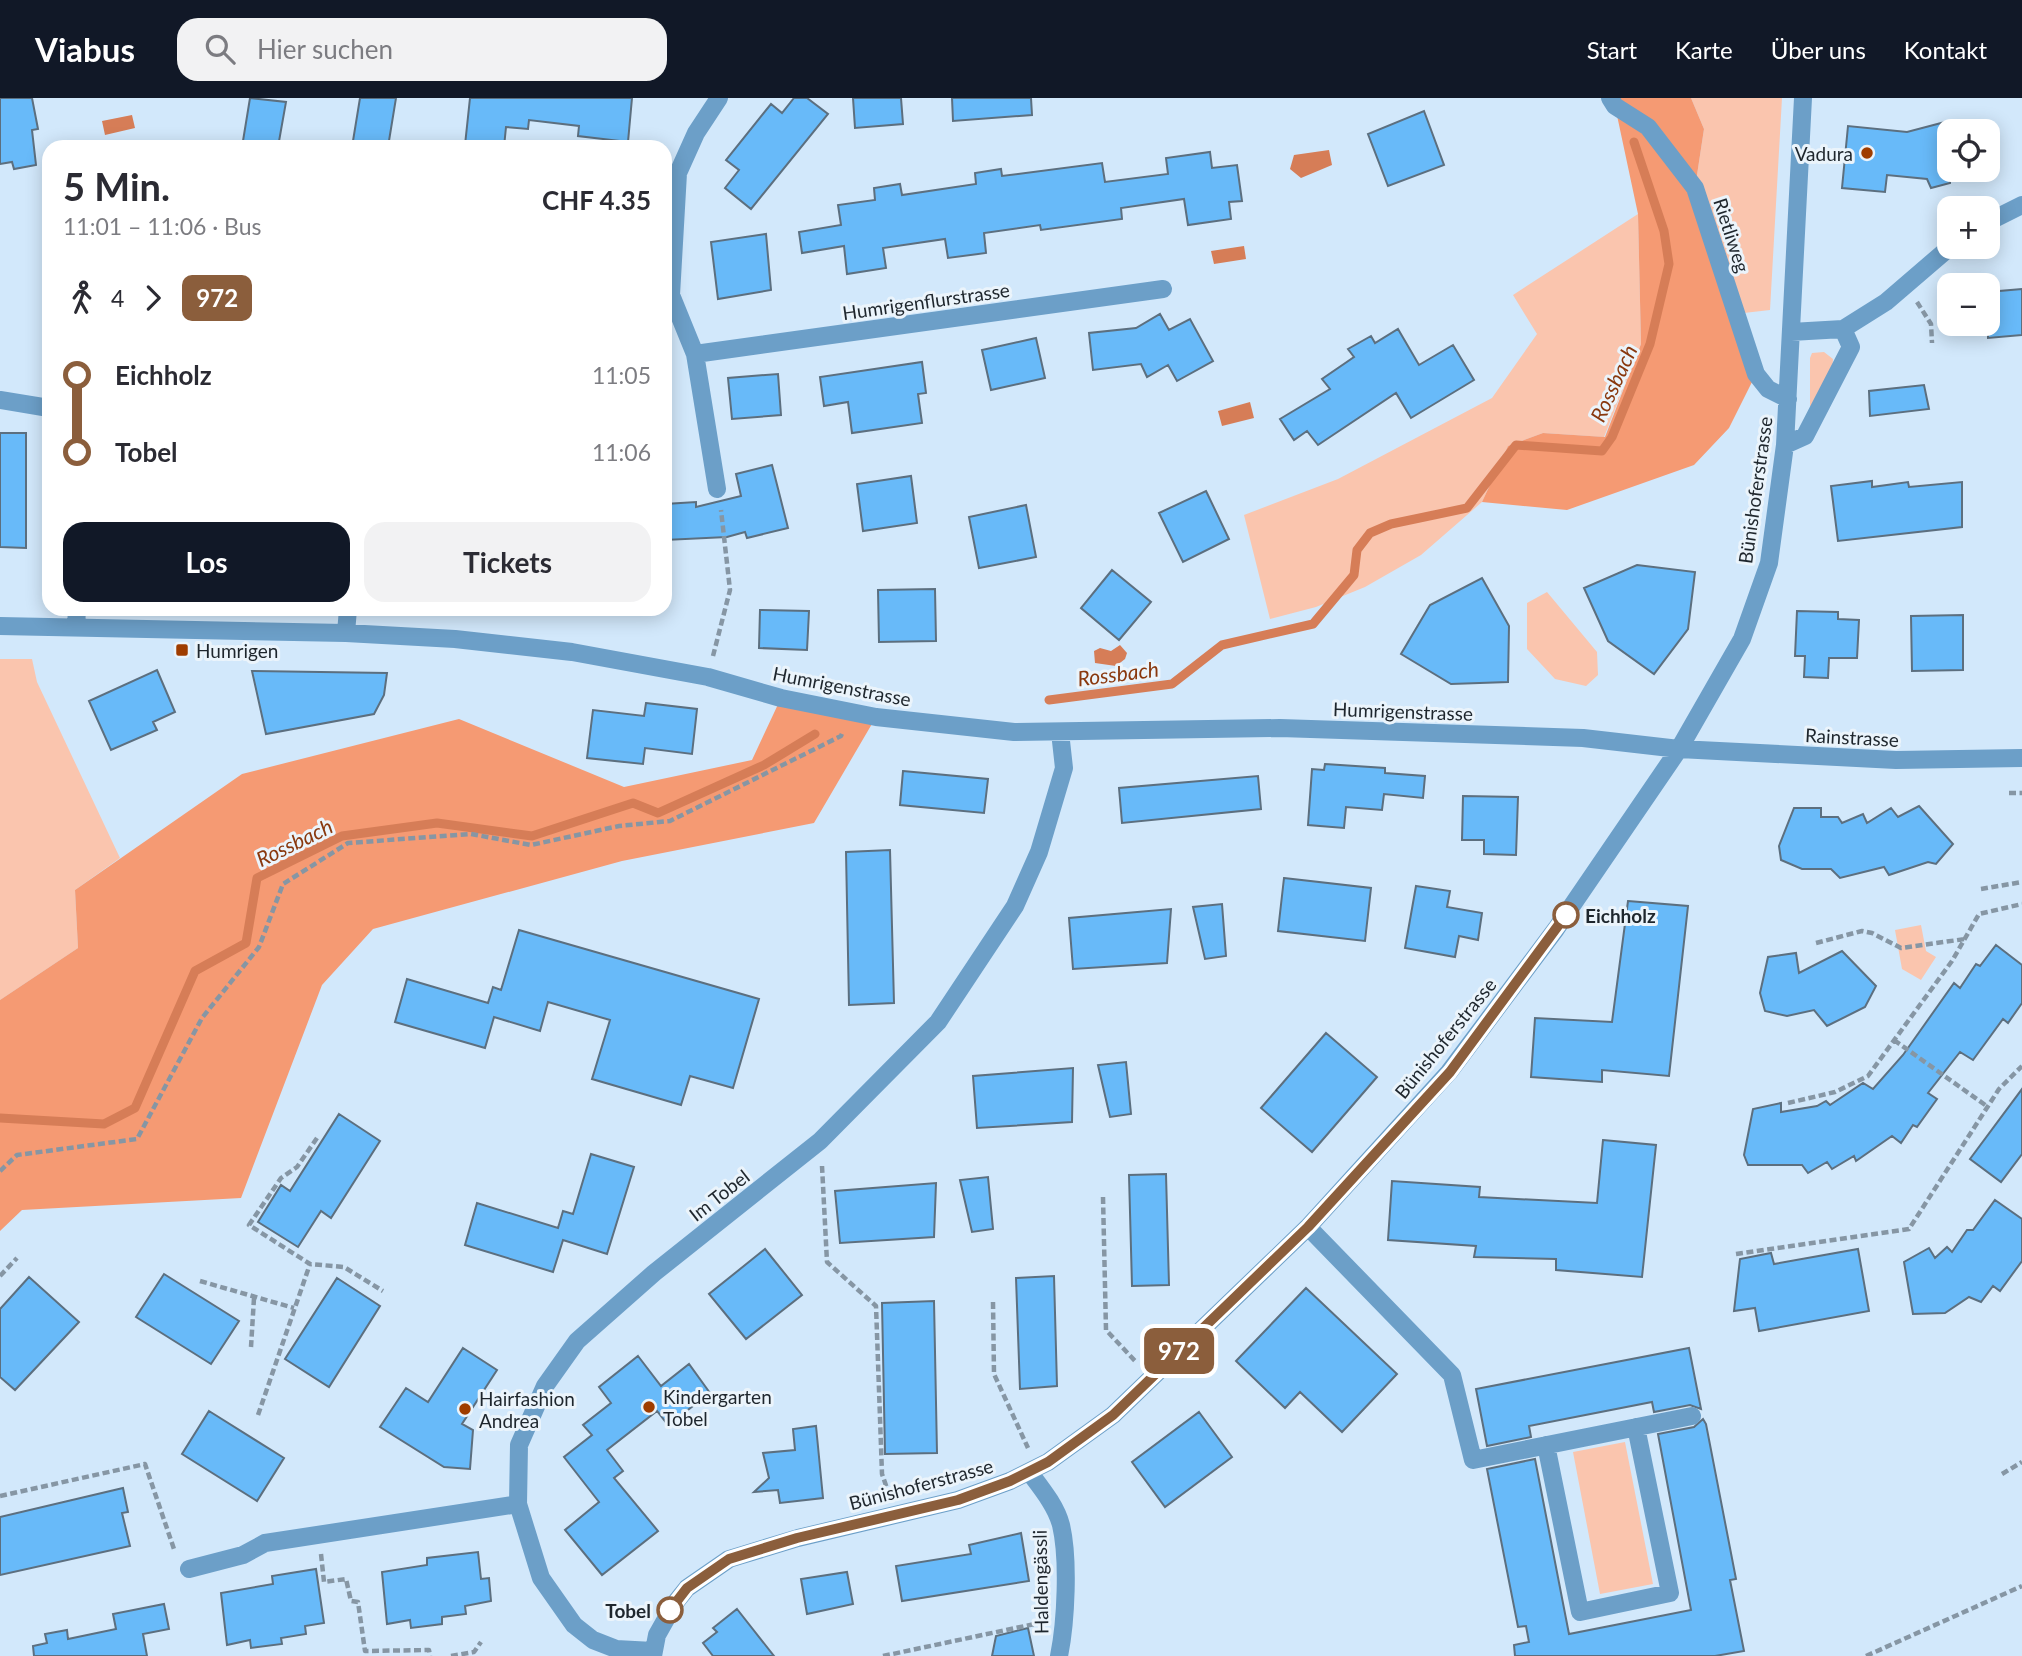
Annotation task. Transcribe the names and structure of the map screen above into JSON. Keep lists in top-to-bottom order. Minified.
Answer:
{"streets":{"street":["Rietliweg","Humrigenflurstrasse","Bünishoferstrasse","Humrigenstrasse","Rainstrasse","Im Tobel","Haldengässli"]},"crossings":[["Rietliweg","Bünishoferstrasse"],["Bünishoferstrasse","Humrigenstrasse"],["Bünishoferstrasse","Rainstrasse"],["Bünishoferstrasse","Im Tobel"],["Bünishoferstrasse","Haldengässli"],["Humrigenstrasse","Rainstrasse"],["Humrigenstrasse","Im Tobel"]],"water":["Rossbach"],"places":{"other":["Vadura","Eichholz","Kindergarten Tobel","Hairfashion Andrea","Tobel"],"transit":["Humrigen"]},"lines":["bus line 972"],"page":{"header":"Viabus","search":"Hier suchen","nav":["Start","Karte","Über uns","Kontakt"],"on_map":"972","map_buttons":["+","−"],"heading":["5 Min.","11:01 – 11:06 · Bus","CHF 4.35"],"legs":["4","972"],"list":[{"name":"Eichholz","value":"11:05"},{"name":"Tobel","value":"11:06"}],"buttons":["Los","Tickets"]}}
